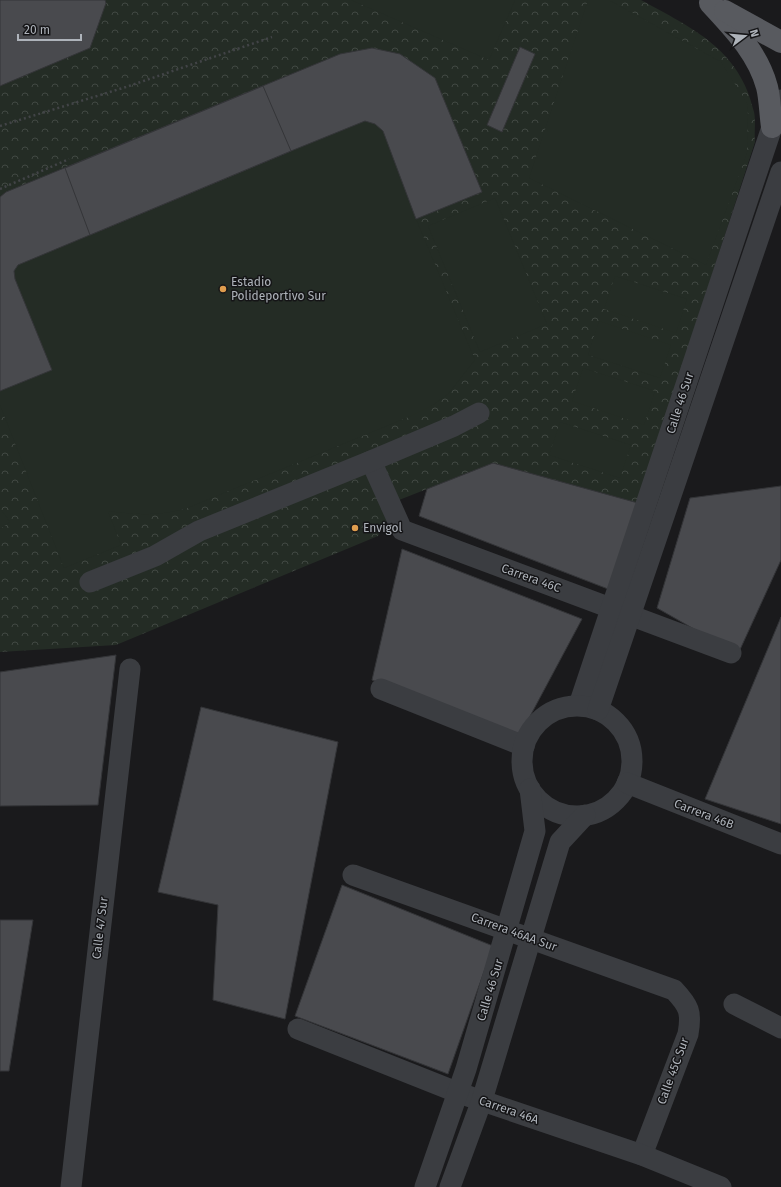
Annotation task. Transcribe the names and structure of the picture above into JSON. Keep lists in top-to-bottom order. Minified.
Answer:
{"streets":{"street":["Calle 46 Sur","Carrera 46C","Carrera 46B","Calle 47 Sur","Carrera 46AA Sur","Calle 45C Sur","Carrera 46A"]},"crossings":[["Calle 46 Sur","Carrera 46C"],["Calle 46 Sur","Carrera 46B"],["Calle 46 Sur","Carrera 46AA Sur"],["Calle 46 Sur","Carrera 46A"],["Carrera 46AA Sur","Calle 45C Sur"],["Calle 45C Sur","Carrera 46A"]],"places":["Estadio Polideportivo Sur","Envigol"],"scale_bar":"20 m","north":"right"}
